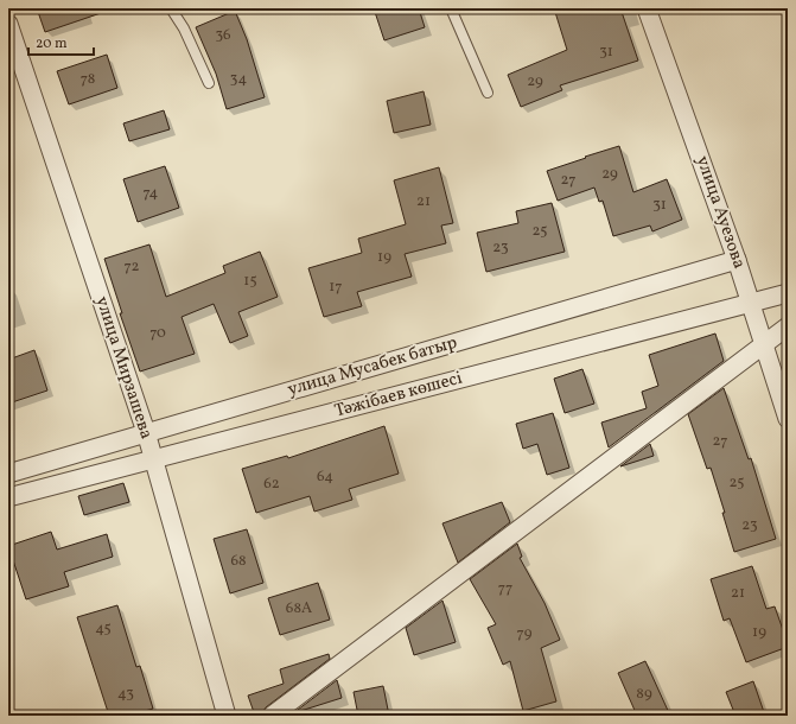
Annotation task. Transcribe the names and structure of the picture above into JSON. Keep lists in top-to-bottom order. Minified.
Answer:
{"streets":{"street":["улица Ауезова","улица Мусабек батыр","улица Мирзашева","Тәжібаев көшесі"]},"crossings":[["улица Ауезова","улица Мусабек батыр"],["улица Мусабек батыр","улица Мирзашева"]],"house_numbers":["36","31","78","34","29","29","27","74","21","31","25","23","19","72","15","17","70","27","64","25","62","23","68","77","21","68А","45","19","79","43","89"],"scale_bar":"20 m"}
